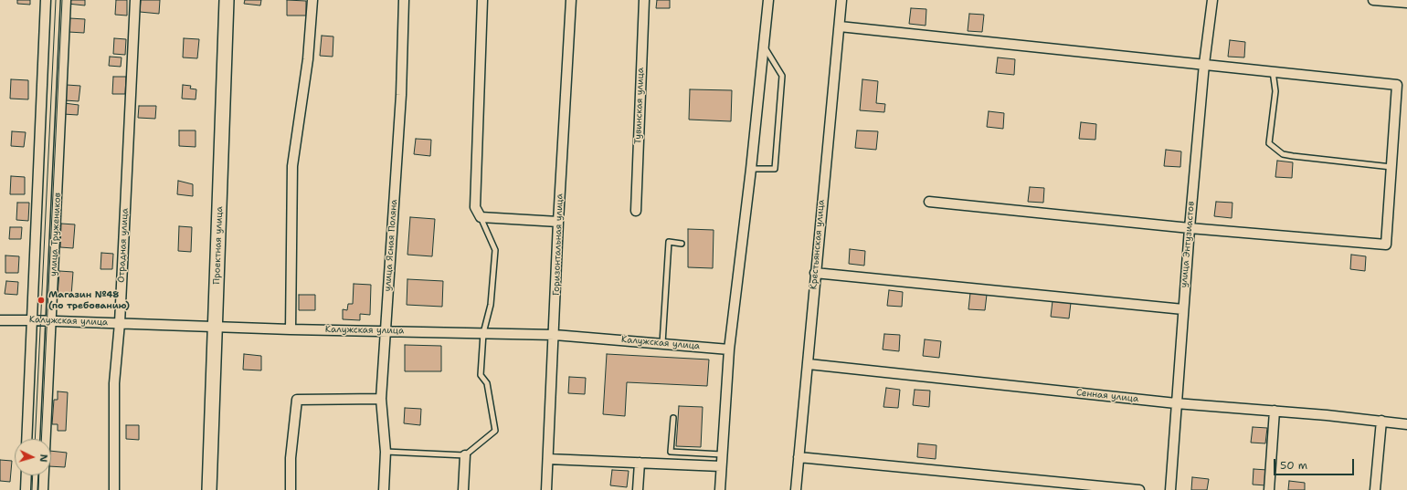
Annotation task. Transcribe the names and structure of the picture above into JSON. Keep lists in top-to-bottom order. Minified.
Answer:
{"streets":{"main road":["Проектная улица"],"street":["Тувинская улица","улица Тружеников","Горизонтальная улица","Крестьянская улица","улица Энтузиастов","Отрадная улица","улица Ясная Поляна","Калужская улица","Сенная улица"]},"crossings":[["улица Тружеников","Калужская улица"],["Горизонтальная улица","Калужская улица"],["Крестьянская улица","Сенная улица"],["улица Энтузиастов","Сенная улица"],["Отрадная улица","Калужская улица"],["Проектная улица","Калужская улица"],["улица Ясная Поляна","Калужская улица"]],"places":["Магазин №48 (по требованию)"],"scale_bar":"50 m","north":"right"}
